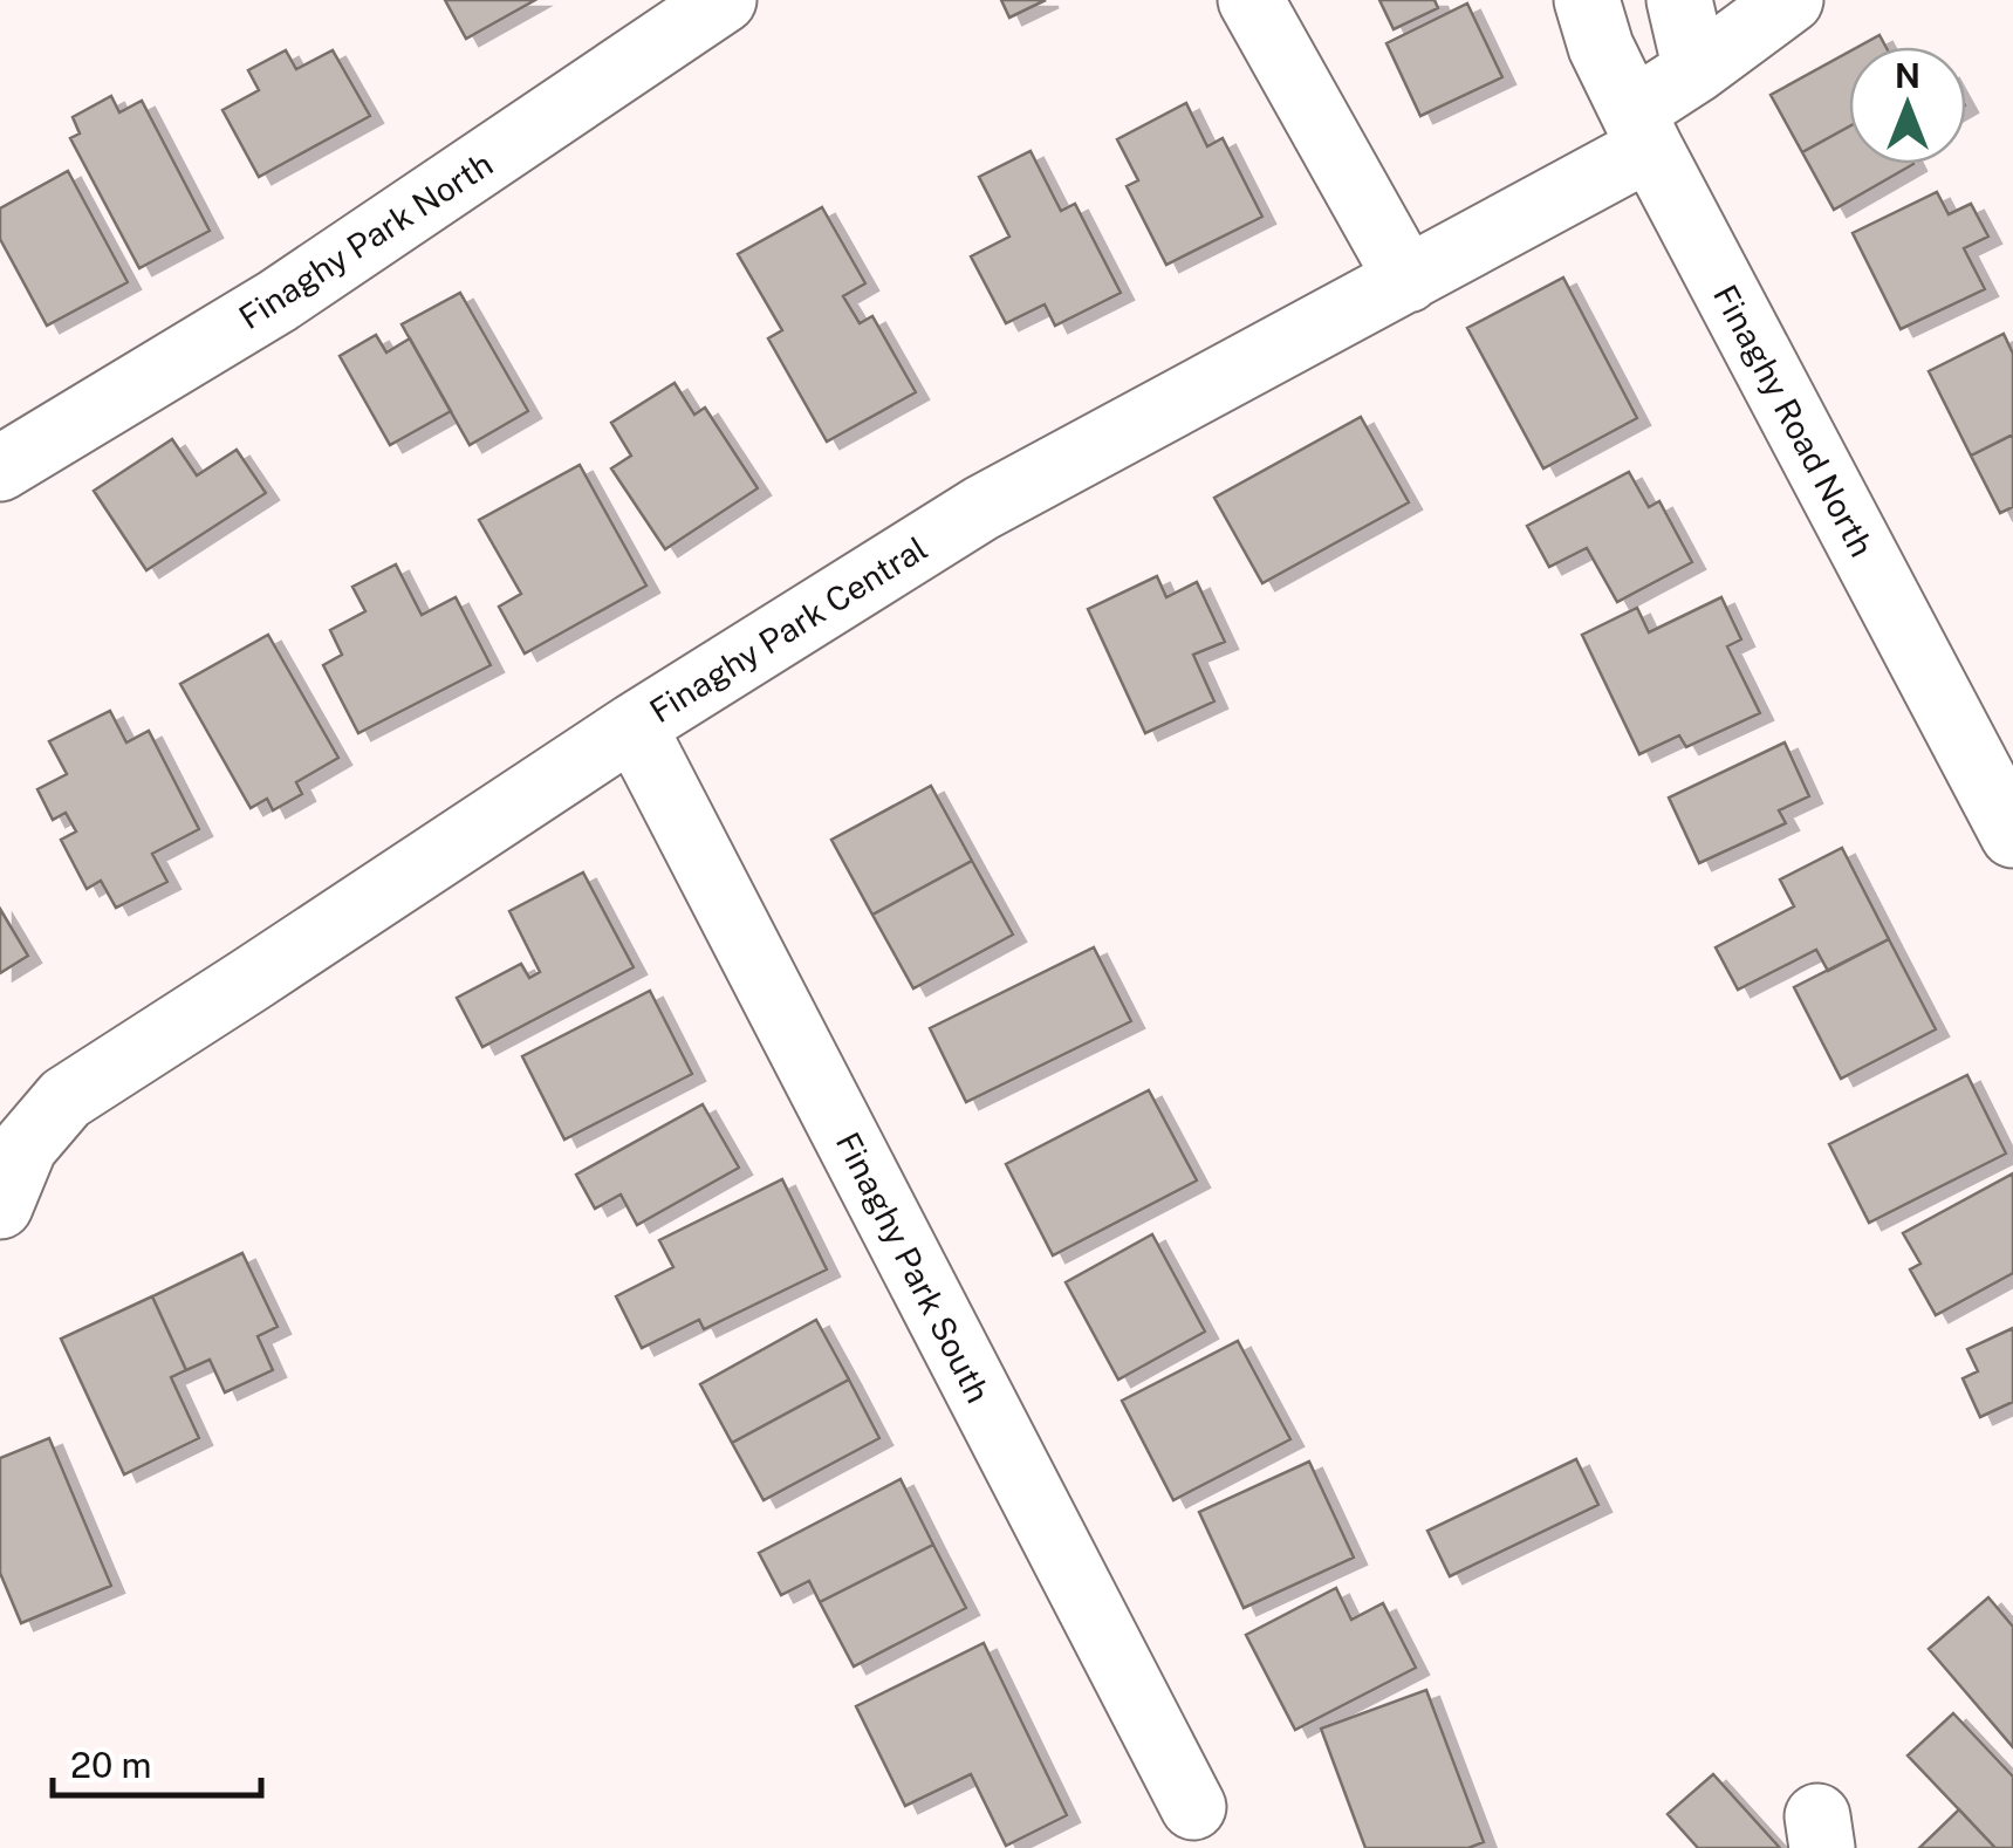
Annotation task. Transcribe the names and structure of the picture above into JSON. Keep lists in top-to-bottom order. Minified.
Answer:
{"streets":{"street":["Finaghy Park North","Finaghy Road North","Finaghy Park Central","Finaghy Park South"]},"crossings":[["Finaghy Road North","Finaghy Park Central"],["Finaghy Park Central","Finaghy Park South"]],"scale_bar":"20 m","north":"top"}
